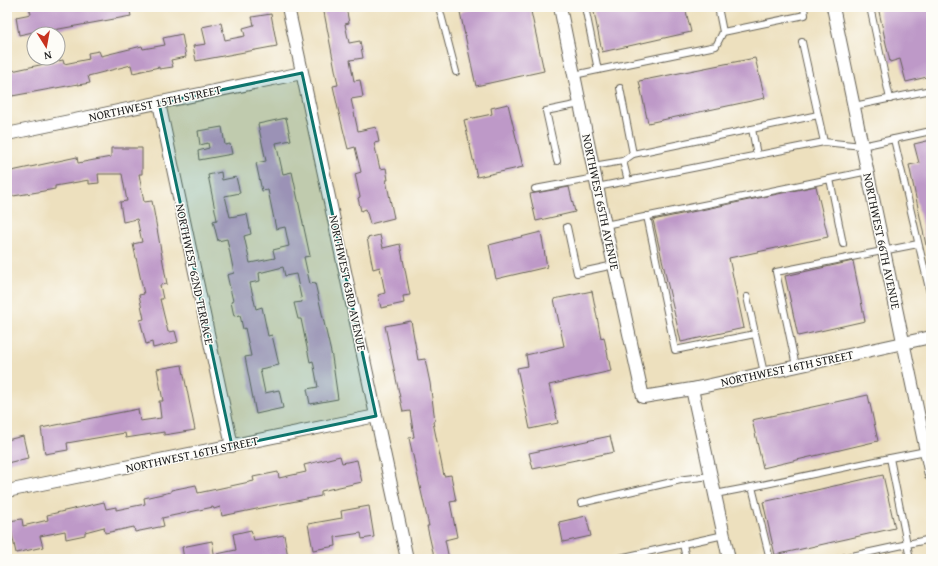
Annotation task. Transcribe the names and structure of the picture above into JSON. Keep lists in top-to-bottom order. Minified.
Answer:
{"streets":{"street":["NORTHWEST 15TH STREET","NORTHWEST 65TH AVENUE","NORTHWEST 66TH AVENUE","NORTHWEST 62ND TERRACE","NORTHWEST 63RD AVENUE","NORTHWEST 16TH STREET"]},"crossings":[["NORTHWEST 15TH STREET","NORTHWEST 62ND TERRACE"],["NORTHWEST 15TH STREET","NORTHWEST 63RD AVENUE"],["NORTHWEST 65TH AVENUE","NORTHWEST 16TH STREET"],["NORTHWEST 66TH AVENUE","NORTHWEST 16TH STREET"],["NORTHWEST 62ND TERRACE","NORTHWEST 16TH STREET"],["NORTHWEST 63RD AVENUE","NORTHWEST 16TH STREET"]],"north":"bottom"}
